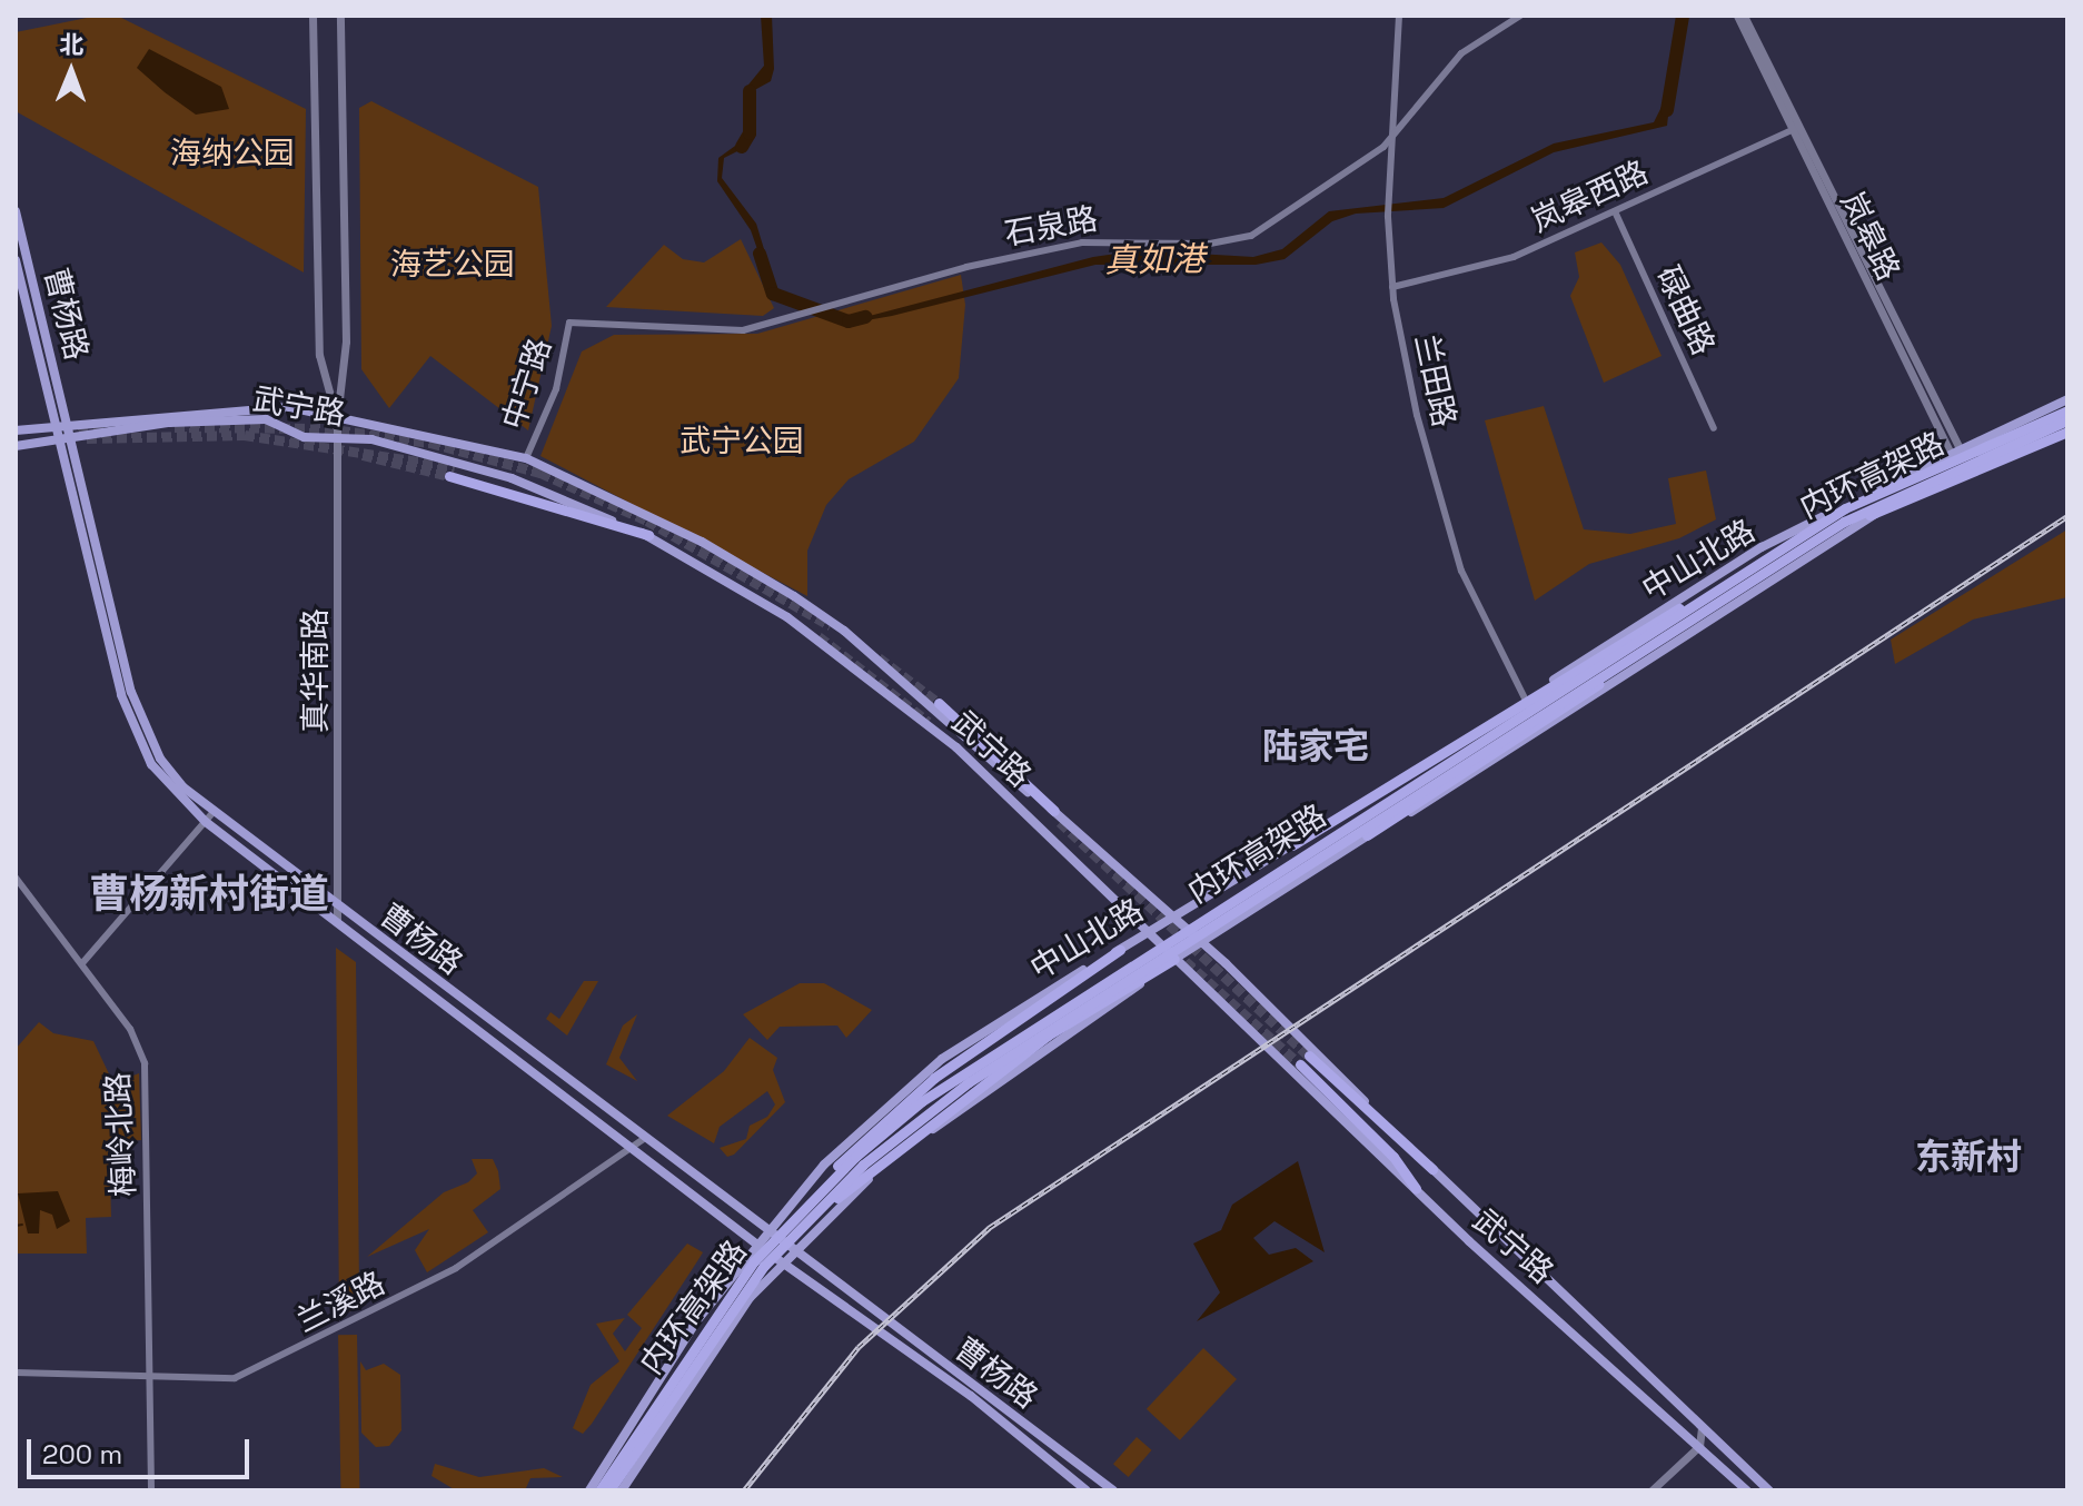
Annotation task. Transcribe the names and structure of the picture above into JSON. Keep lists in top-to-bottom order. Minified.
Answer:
{"streets":{"highway":["内环高架路"],"main road":["岚皋路","曹杨路","武宁路","中山北路","真华南路"],"street":["岚皋西路","石泉路","碌曲路","兰田路","中宁路","梅岭北路","兰溪路"]},"crossings":[["岚皋西路","岚皋路"],["岚皋西路","碌曲路"],["岚皋西路","兰田路"],["石泉路","兰田路"],["石泉路","中宁路"],["岚皋路","中山北路"],["曹杨路","武宁路"],["曹杨路","中山北路"],["曹杨路","真华南路"],["曹杨路","兰溪路"],["兰田路","中山北路"],["中宁路","武宁路"],["武宁路","中山北路"],["武宁路","真华南路"],["梅岭北路","兰溪路"]],"districts":["陆家宅","曹杨新村街道","东新村"],"water":["真如港"],"parks":["海纳公园","海艺公园","武宁公园"],"scale_bar":"200 m","north":"top"}
